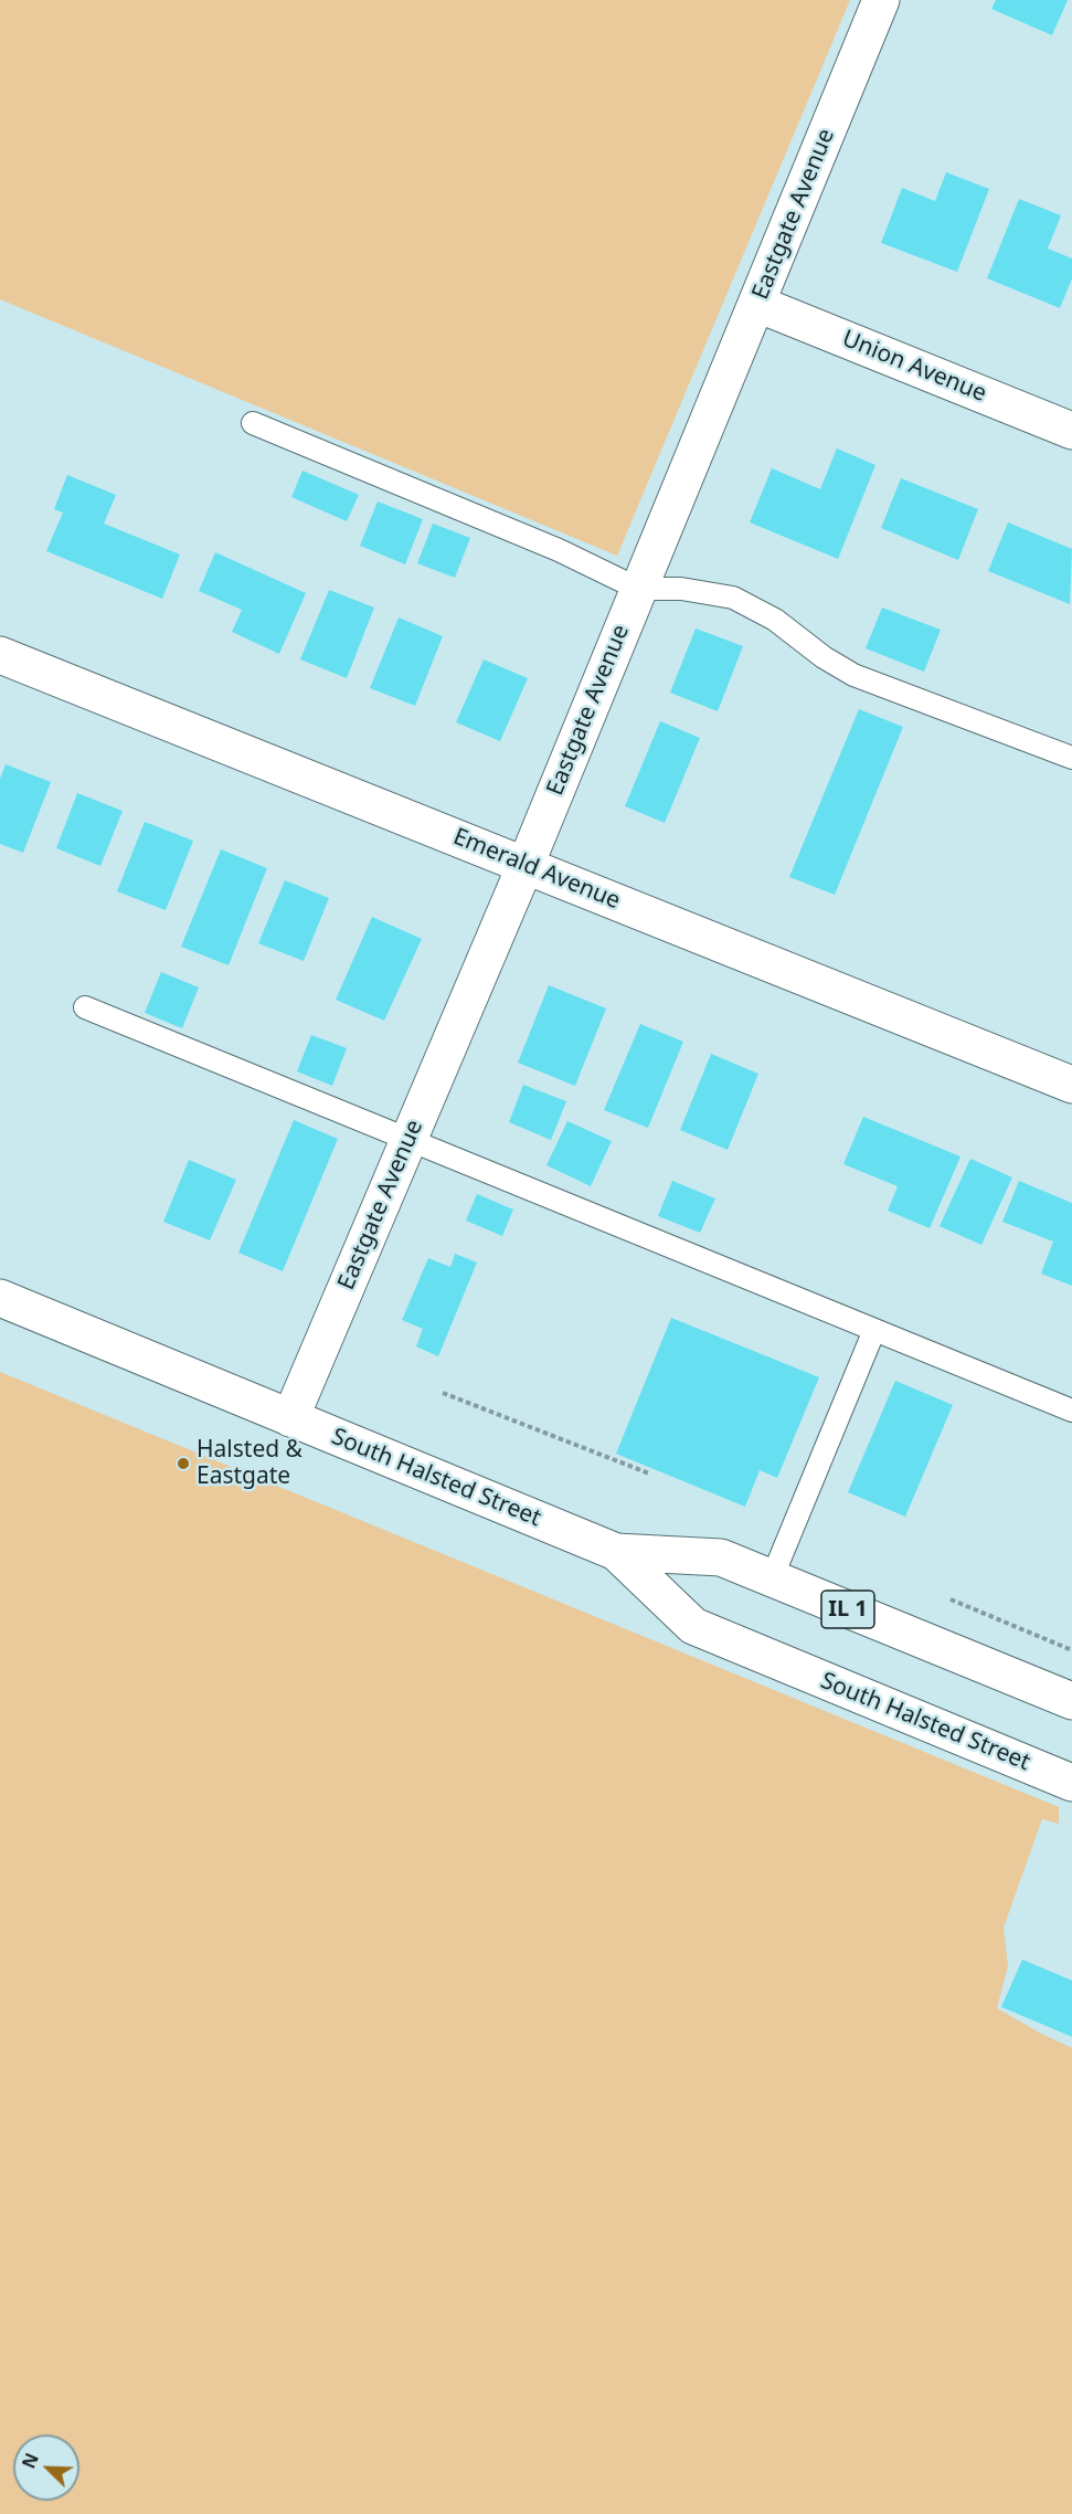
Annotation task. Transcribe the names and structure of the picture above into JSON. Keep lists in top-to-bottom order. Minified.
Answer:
{"streets":{"street":["Eastgate Avenue","Union Avenue","Emerald Avenue","South Halsted Street","IL 1"]},"crossings":[["Eastgate Avenue","Union Avenue"],["Eastgate Avenue","Emerald Avenue"],["Eastgate Avenue","South Halsted Street"]],"places":["Halsted & Eastgate"],"north":"top left"}
